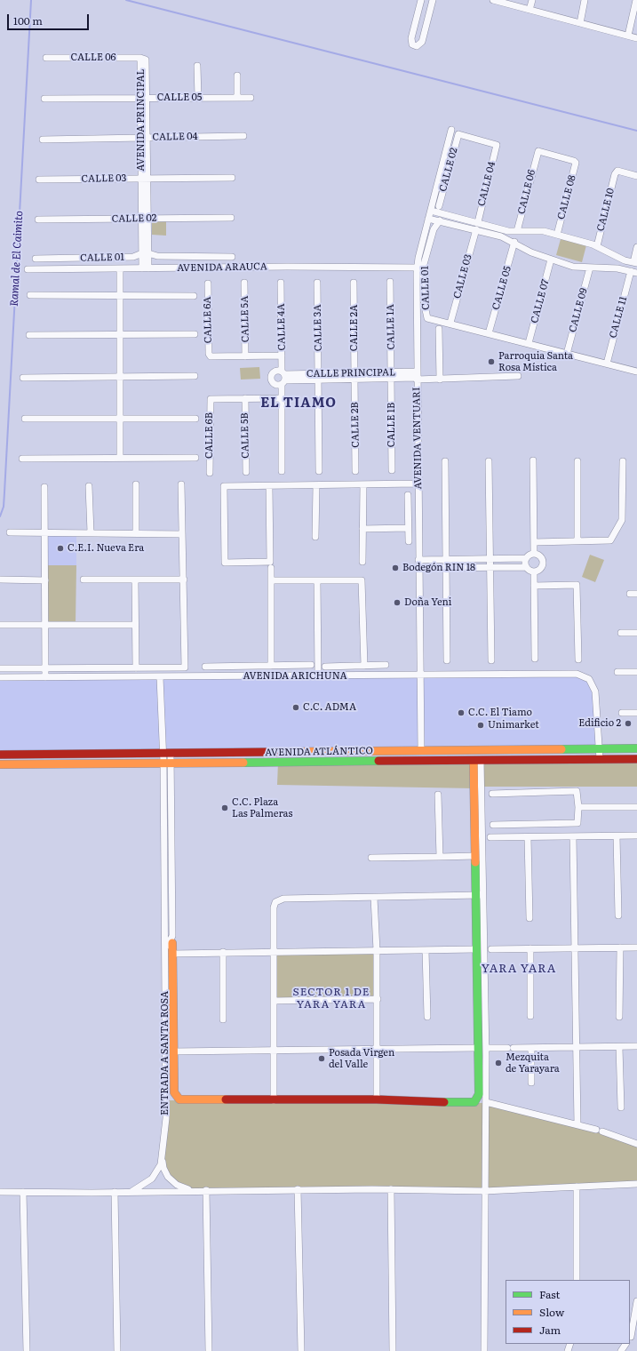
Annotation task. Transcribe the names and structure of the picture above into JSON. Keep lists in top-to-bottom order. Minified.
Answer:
{"streets":{"main road":["AVENIDA ATLÁNTICO"],"street":["CALLE 06","CALLE 05","AVENIDA PRINCIPAL","CALLE 04","CALLE 02","CALLE 03","CALLE 08","CALLE 10","CALLE 01","AVENIDA ARAUCA","CALLE 07","CALLE 09","CALLE 11","CALLE 5A","CALLE 6A","CALLE 4A","CALLE 1A","CALLE 3A","CALLE 2A","CALLE PRINCIPAL","CALLE 2B","CALLE 1B","CALLE 6B","CALLE 5B","AVENIDA VENTUARI","AVENIDA ARICHUNA","ENTRADA A SANTA ROSA"]},"crossings":[["CALLE 06","AVENIDA PRINCIPAL"],["CALLE 06","CALLE 08"],["CALLE 05","AVENIDA PRINCIPAL"],["AVENIDA PRINCIPAL","CALLE 04"],["AVENIDA PRINCIPAL","CALLE 02"],["AVENIDA PRINCIPAL","CALLE 03"],["AVENIDA PRINCIPAL","CALLE 01"],["AVENIDA PRINCIPAL","AVENIDA ARAUCA"],["CALLE 04","CALLE 02"],["CALLE 04","CALLE 03"],["CALLE 03","CALLE 01"],["AVENIDA ARAUCA","AVENIDA VENTUARI"],["CALLE 5A","CALLE 6A"],["CALLE 4A","CALLE PRINCIPAL"],["CALLE 1A","CALLE PRINCIPAL"],["CALLE 1A","CALLE 1B"],["CALLE 3A","CALLE PRINCIPAL"],["CALLE 2A","CALLE PRINCIPAL"],["CALLE 2A","CALLE 2B"],["CALLE PRINCIPAL","CALLE 2B"],["CALLE PRINCIPAL","CALLE 1B"],["CALLE PRINCIPAL","AVENIDA VENTUARI"],["CALLE 6B","CALLE 5B"],["AVENIDA VENTUARI","AVENIDA ARICHUNA"],["AVENIDA VENTUARI","AVENIDA ATLÁNTICO"],["AVENIDA ARICHUNA","AVENIDA ATLÁNTICO"],["AVENIDA ATLÁNTICO","ENTRADA A SANTA ROSA"]],"districts":["EL TIAMO","YARA YARA","SECTOR 1 DE YARA YARA"],"water":["Ramal de El Caimito"],"places":["Parroquia Santa Rosa Mística","C.E.I. Nueva Era","Bodegón RIN 18","Doña Yeni","C.C. ADMA","C.C. El Tiamo","Edificio 2","Unimarket","C.C. Plaza Las Palmeras","Posada Virgen del Valle","Mezquita de Yarayara"],"legend":["Fast","Slow","Jam"],"scale_bar":"100 m"}
